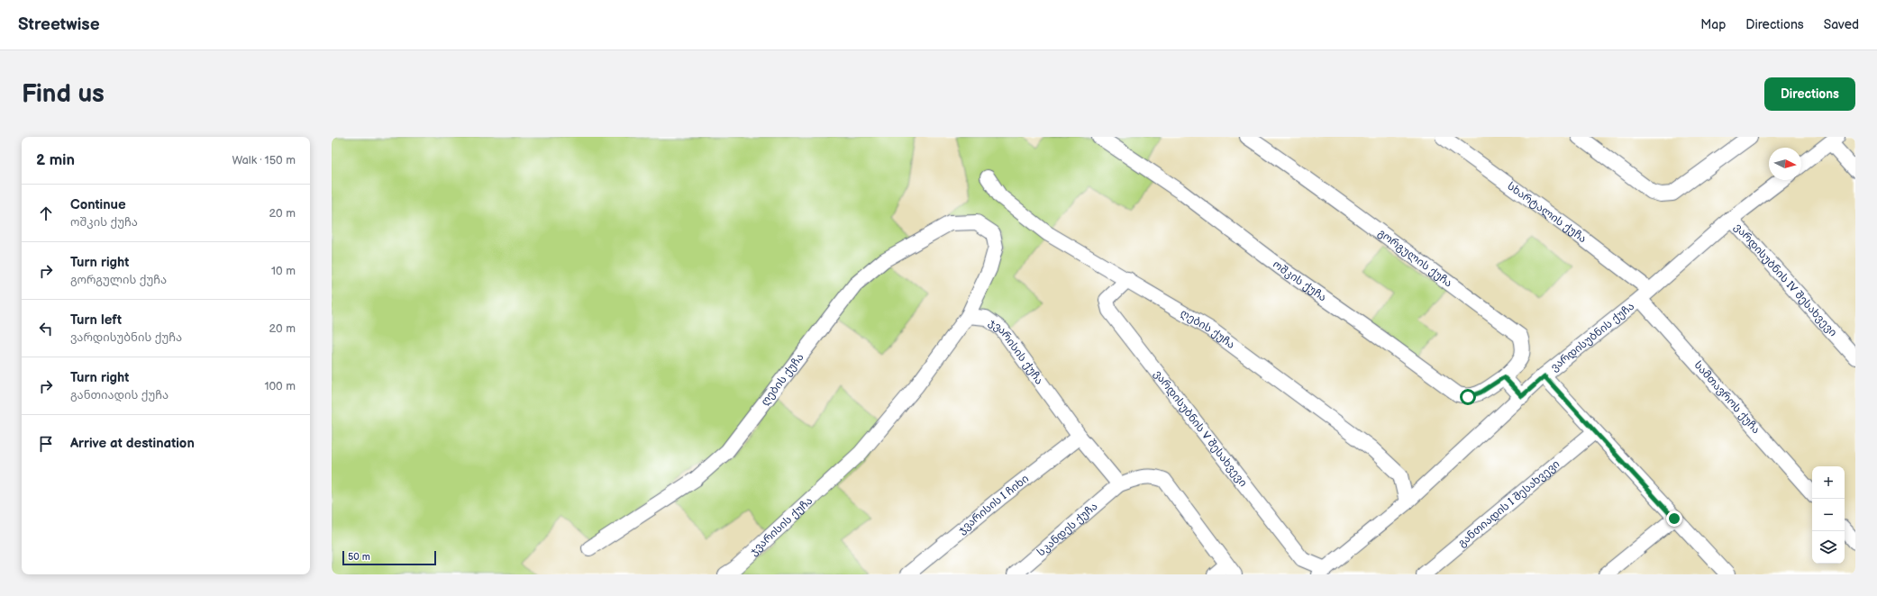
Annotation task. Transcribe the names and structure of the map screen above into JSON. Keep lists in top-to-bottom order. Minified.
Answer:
{"streets":{"street":["სხარტალის ქუჩა","გორგულის ქუჩა","ოშკის ქუჩა","ვარდისუბნის IV შესახვევი","ღების ქუჩა","ვარდისუბნის ქუჩა","ჯვარისის ქუჩა","სამთავროს ქუჩა","ვარდისუბნის V შესახვევი","განთიადის I შესახვევი","ჯვარისის I ჩიხი","სკანდეს ქუჩა"]},"crossings":[["სხარტალის ქუჩა","ვარდისუბნის ქუჩა"],["სხარტალის ქუჩა","სამთავროს ქუჩა"],["გორგულის ქუჩა","ოშკის ქუჩა"],["ვარდისუბნის IV შესახვევი","ვარდისუბნის ქუჩა"],["ღების ქუჩა","ვარდისუბნის ქუჩა"],["ღების ქუჩა","ჯვარისის ქუჩა"],["ღების ქუჩა","ვარდისუბნის V შესახვევი"],["ვარდისუბნის ქუჩა","სამთავროს ქუჩა"],["ვარდისუბნის ქუჩა","ვარდისუბნის V შესახვევი"],["ჯვარისის ქუჩა","ჯვარისის I ჩიხი"],["ჯვარისის ქუჩა","სკანდეს ქუჩა"]],"scale_bar":"50 m","north":"right","page":{"header":"Streetwise","nav":["Map","Directions","Saved"],"buttons":"Directions","title":"Find us","heading":["2 min","Walk · 150 m"],"list":[["Continue","ოშკის ქუჩა","20 m"],["Turn right","გორგულის ქუჩა","10 m"],["Turn left","ვარდისუბნის ქუჩა","20 m"],["Turn right","განთიადის ქუჩა","100 m"],"Arrive at destination"],"map_buttons":["+","−"],"scale":"50 m"}}
